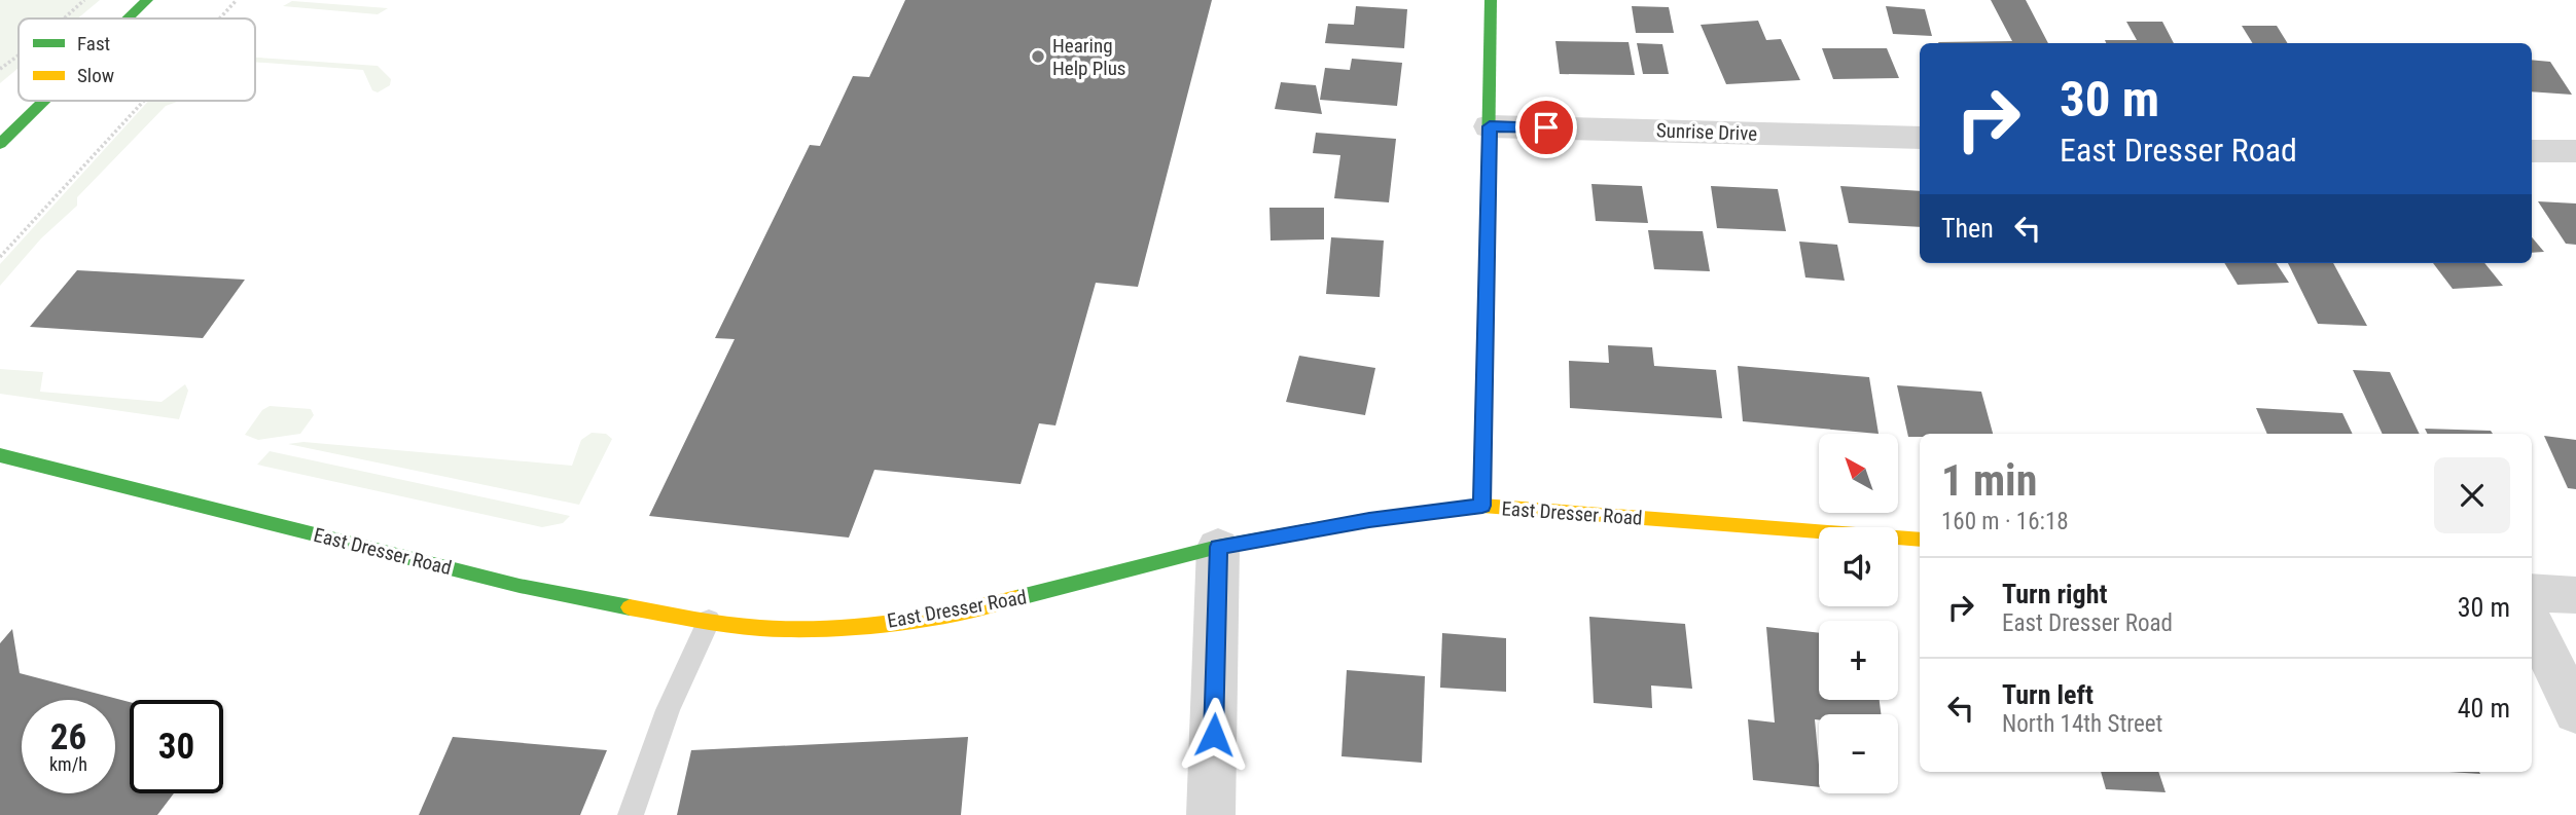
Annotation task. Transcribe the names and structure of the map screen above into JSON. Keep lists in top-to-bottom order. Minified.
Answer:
{"streets":{"street":["Sunrise Drive","East Dresser Road"]},"places":["Hearing Help Plus"],"legend":["Fast","Slow"],"north":"top left","page":{"turn":["30 m","East Dresser Road"],"then":"Then","map_buttons":["+","−"],"heading":["1 min","160 m · 16:18"],"list":[{"name":"Turn right","note":"East Dresser Road","value":"30 m"},{"name":"Turn left","note":"North 14th Street","value":"40 m"}],"speed":"26 km/h","limit":"30"}}
